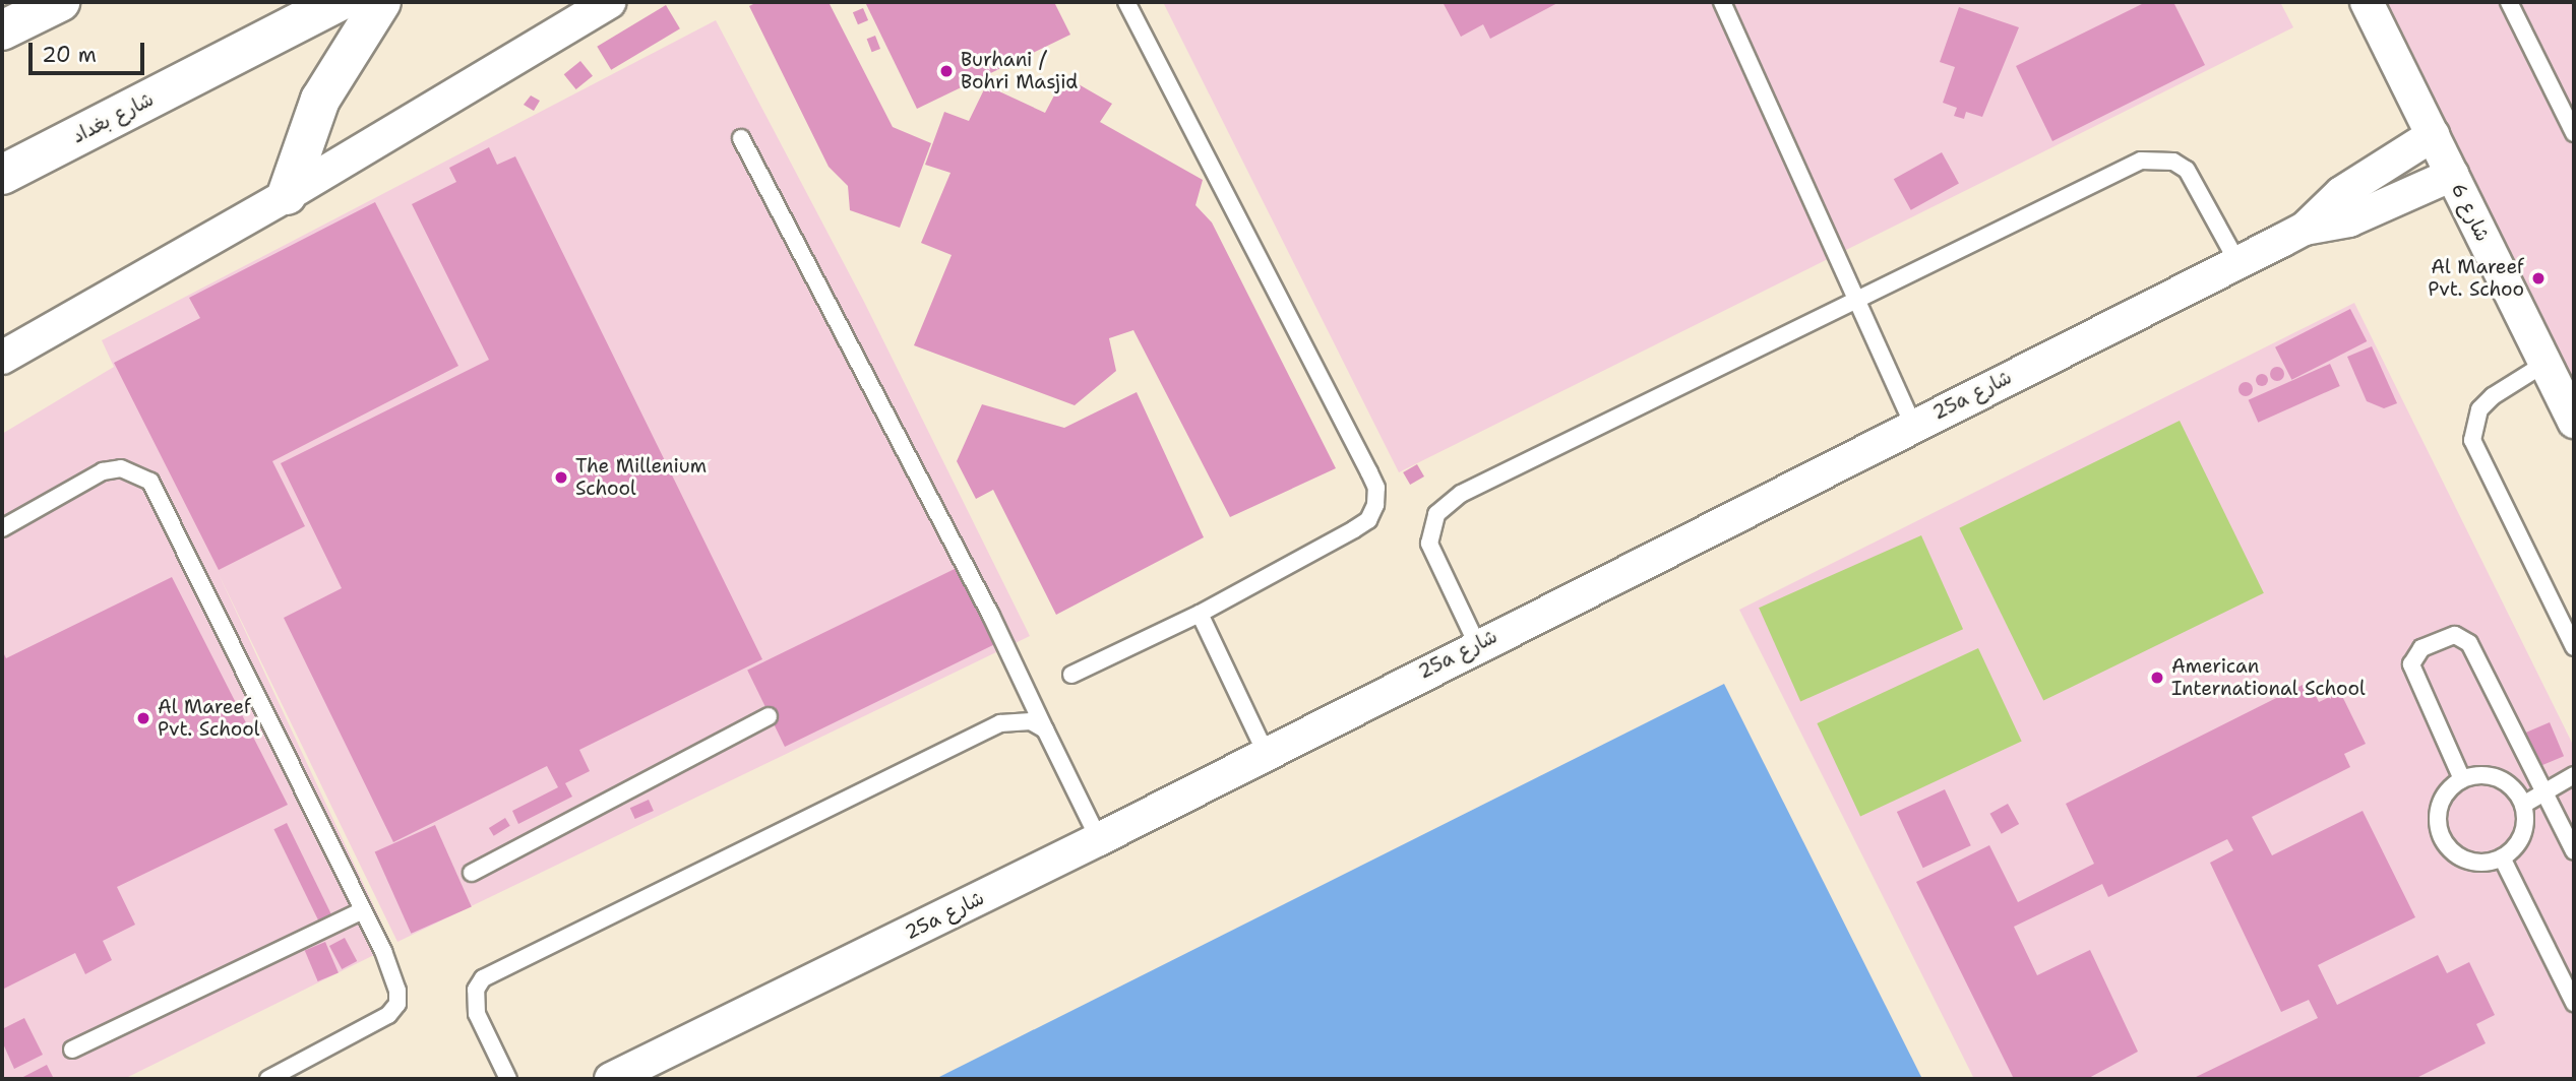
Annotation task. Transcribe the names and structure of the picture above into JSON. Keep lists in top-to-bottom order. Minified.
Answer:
{"streets":{"main road":["شارع بغداد"],"street":["شارع 6","25a شارع"]},"crossings":[["شارع 6","25a شارع"]],"places":["Burhani / Bohri Masjid","Al Mareef Pvt. Schoo","The Millenium School","American International School","Al Mareef Pvt. School"],"scale_bar":"20 m"}
